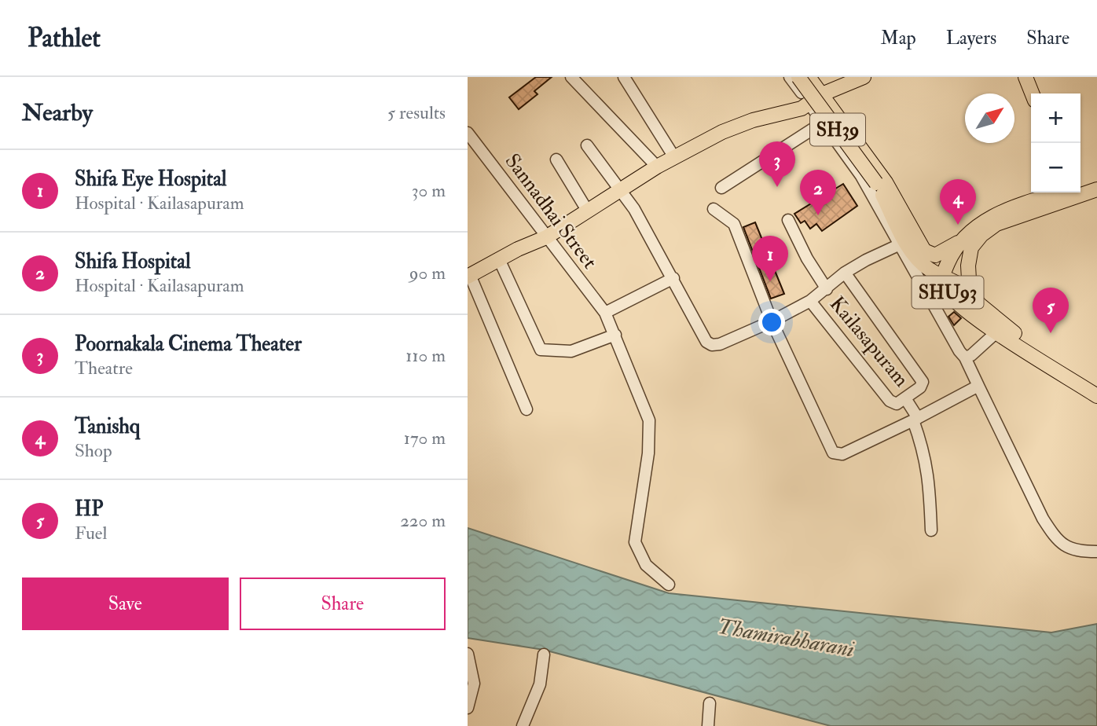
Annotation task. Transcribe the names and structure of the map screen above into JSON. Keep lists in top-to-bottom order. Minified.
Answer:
{"streets":{"main road":["SH39","SHU93"],"street":["Sannadhai Street","Kailasapuram"]},"crossings":[["SH39","SHU93"]],"water":["Thamirabharani"],"north":"top right","page":{"header":"Pathlet","nav":["Map","Layers","Share"],"heading":["Nearby","5 results"],"map_buttons":["+","−"],"pins":["3","2","4","1","5"],"list":[{"mark":"1","name":"Shifa Eye Hospital","note":"Hospital · Kailasapuram","value":"30 m"},{"mark":"2","name":"Shifa Hospital","note":"Hospital · Kailasapuram","value":"90 m"},{"mark":"3","name":"Poornakala Cinema Theater","note":"Theatre","value":"110 m"},{"mark":"4","name":"Tanishq","note":"Shop","value":"170 m"},{"mark":"5","name":"HP","note":"Fuel","value":"220 m"}],"buttons":["Save","Share"]}}
